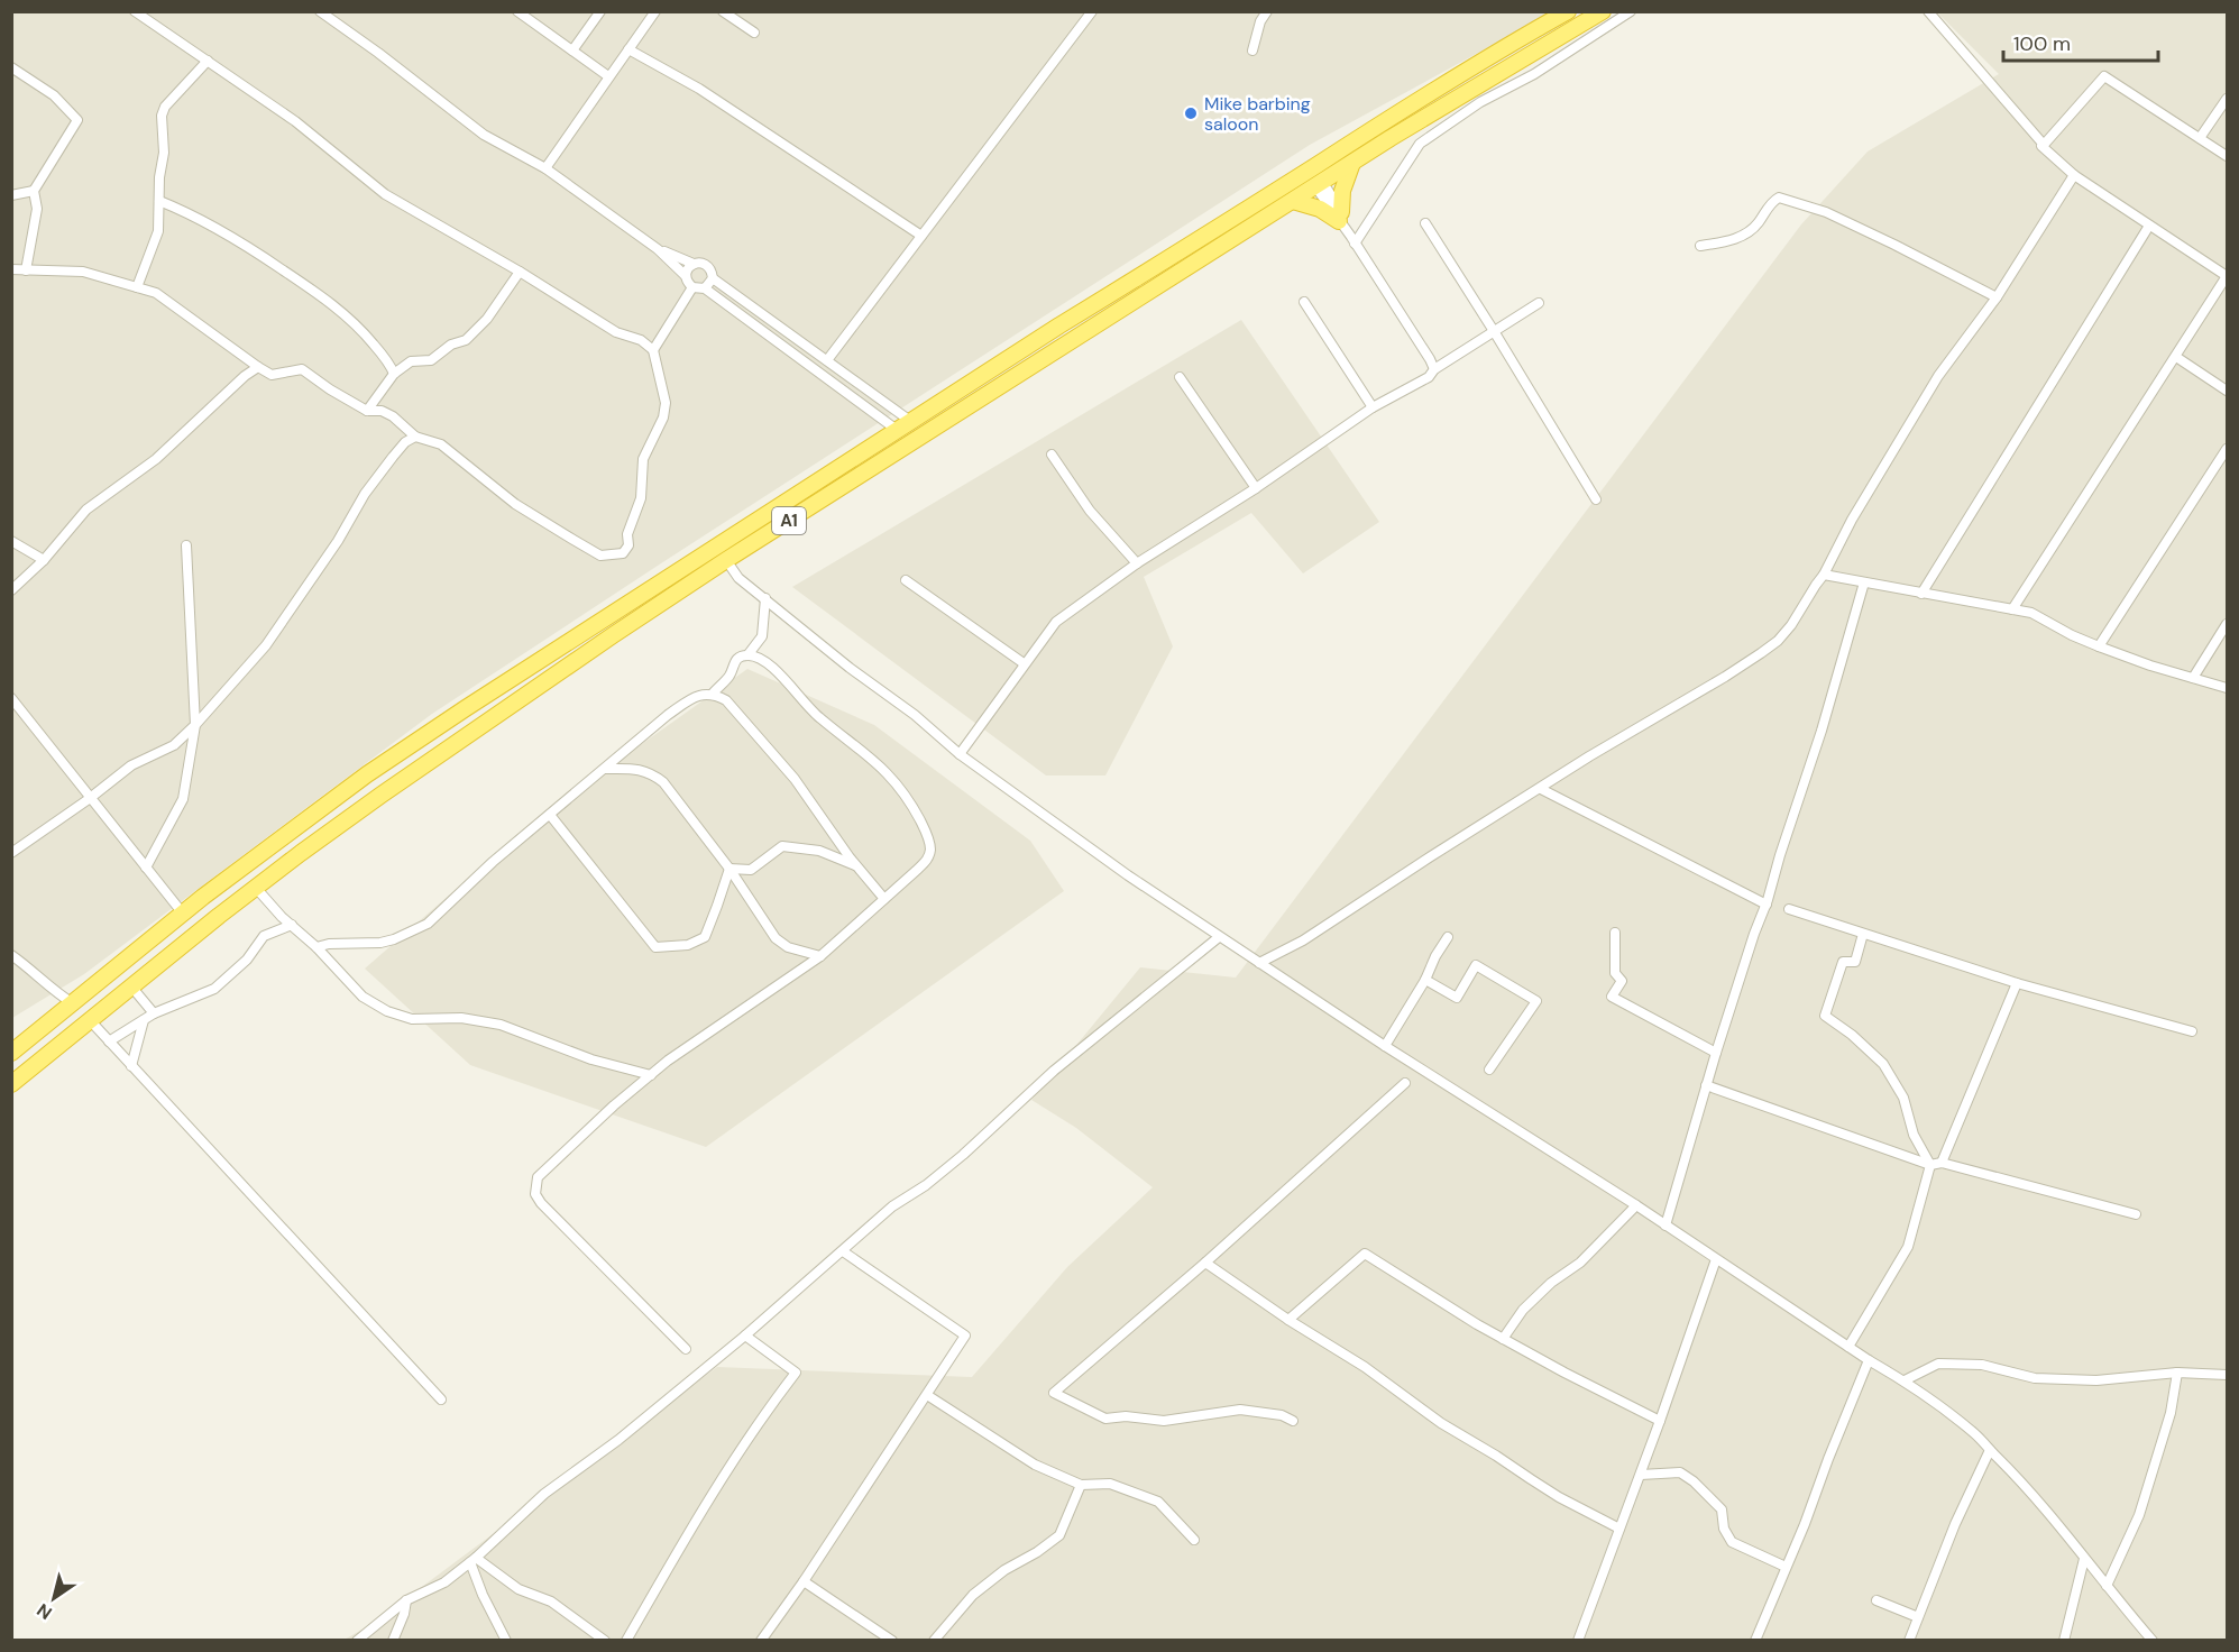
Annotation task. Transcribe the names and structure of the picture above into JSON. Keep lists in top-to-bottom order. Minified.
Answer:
{"streets":{"highway":["A1"]},"places":["Mike barbing saloon"],"scale_bar":"100 m","north":"bottom left"}
